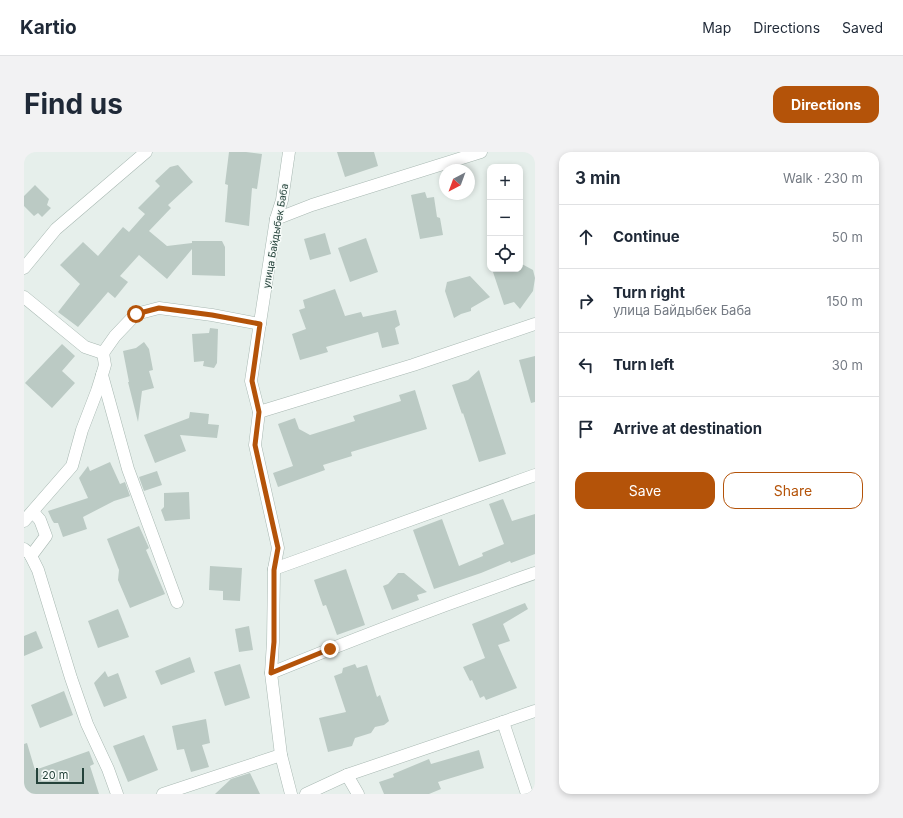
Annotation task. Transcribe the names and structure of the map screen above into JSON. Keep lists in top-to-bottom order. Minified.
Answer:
{"streets":{"street":["улица Байдыбек Баба"]},"scale_bar":"20 m","north":"bottom left","page":{"header":"Kartio","nav":["Map","Directions","Saved"],"buttons":["Directions",["Save","Share"]],"title":"Find us","heading":["3 min","Walk · 230 m"],"map_buttons":["+","−"],"list":[["Continue","50 m"],["Turn right","улица Байдыбек Баба","150 m"],["Turn left","30 m"],"Arrive at destination"],"scale":"20 m"}}
